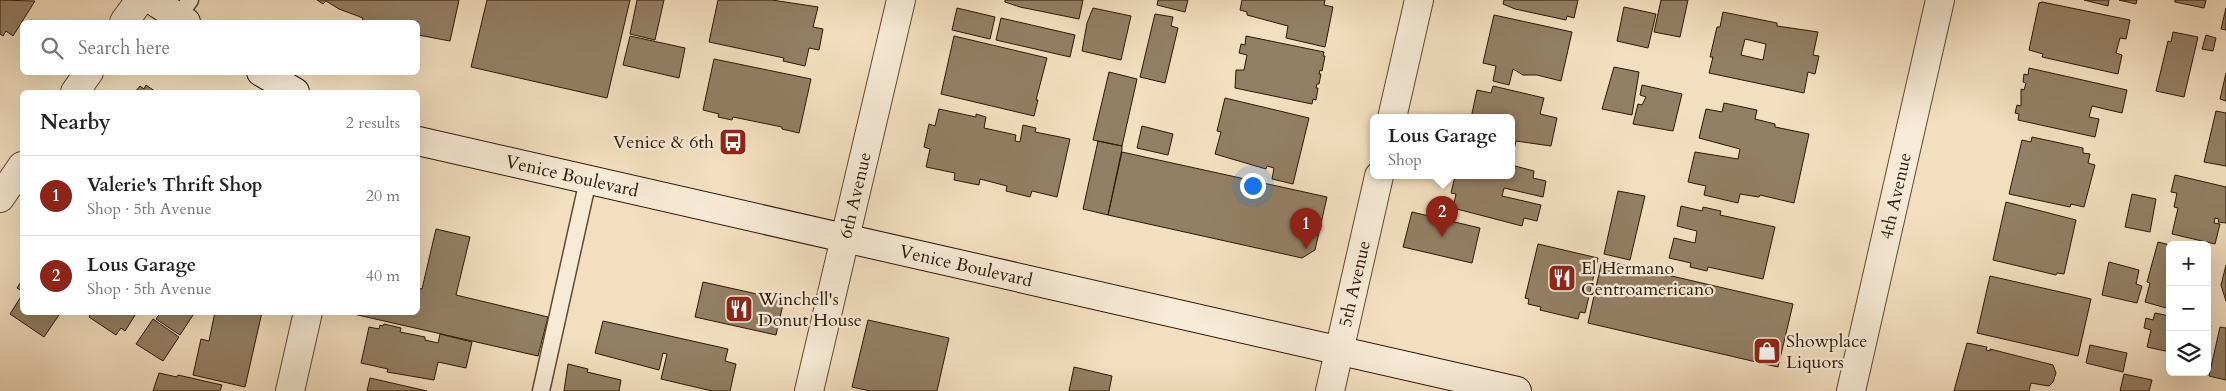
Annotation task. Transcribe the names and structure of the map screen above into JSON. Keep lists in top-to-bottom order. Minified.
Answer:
{"streets":{"street":["Venice Boulevard","6th Avenue","4th Avenue","5th Avenue"]},"crossings":[["Venice Boulevard","6th Avenue"],["Venice Boulevard","5th Avenue"]],"places":{"bus stop":["Venice & 6th"],"restaurant":["El Hermano Centroamericano","Winchell's Donut House"],"shop":["Showplace Liquors"]},"page":{"search":"Search here","heading":["Nearby","2 results"],"popup":["Lous Garage","Shop"],"list":[{"mark":"1","name":"Valerie's Thrift Shop","note":"Shop · 5th Avenue","value":"20 m"},{"mark":"2","name":"Lous Garage","note":"Shop · 5th Avenue","value":"40 m"}],"pins":["2","1"],"map_buttons":["+","−"]}}
